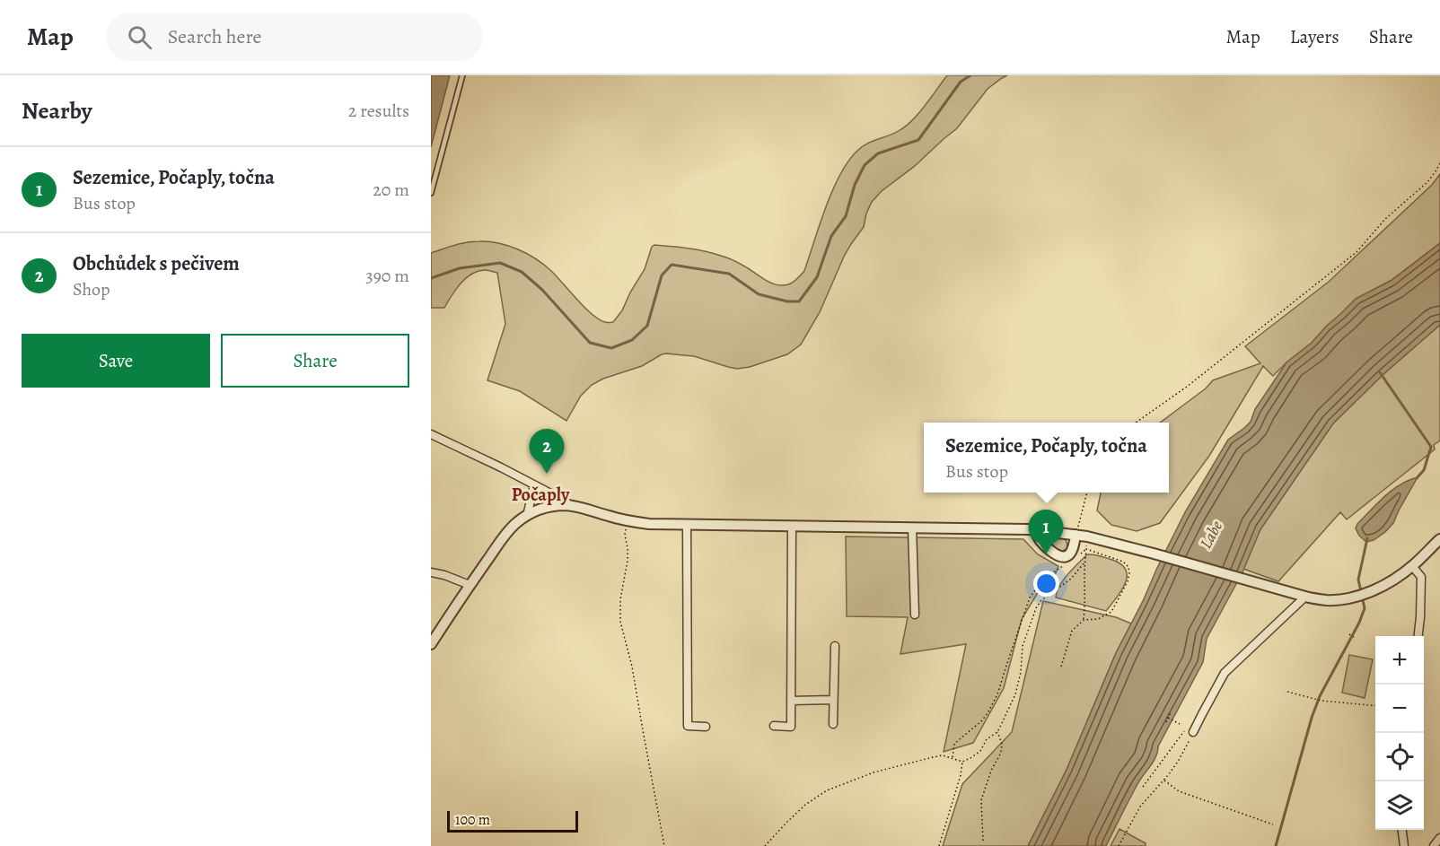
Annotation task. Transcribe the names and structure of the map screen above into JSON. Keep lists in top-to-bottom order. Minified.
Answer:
{"districts":["Počaply"],"water":["Labe"],"scale_bar":"100 m","page":{"header":"Map","search":"Search here","nav":["Map","Layers","Share"],"heading":["Nearby","2 results"],"list":[{"mark":"1","name":"Sezemice, Počaply, točna","note":"Bus stop","value":"20 m"},{"mark":"2","name":"Obchůdek s pečivem","note":"Shop","value":"390 m"}],"buttons":["Save","Share"],"popup":["Sezemice, Počaply, točna","Bus stop"],"pins":["2","1"],"map_buttons":["+","−"],"scale":"100 m"}}
